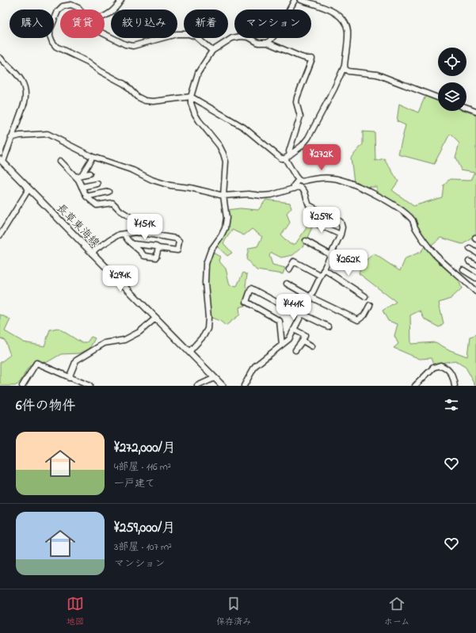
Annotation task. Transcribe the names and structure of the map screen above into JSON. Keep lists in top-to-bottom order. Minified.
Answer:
{"streets":{"main road":["長草東海線"]},"page":{"chip":["購入","賃貸","絞り込み","新着","マンション"],"price":["¥272K","¥259K","¥151K","¥262K","¥294K","¥441K"],"heading":"6件の物件","list":[{"name":"¥272,000/月","note":"4部屋 · 116 m² · 一戸建て"},{"name":"¥259,000/月","note":"3部屋 · 107 m² · マンション"}],"tabs":["地図","保存済み","ホーム"]}}
